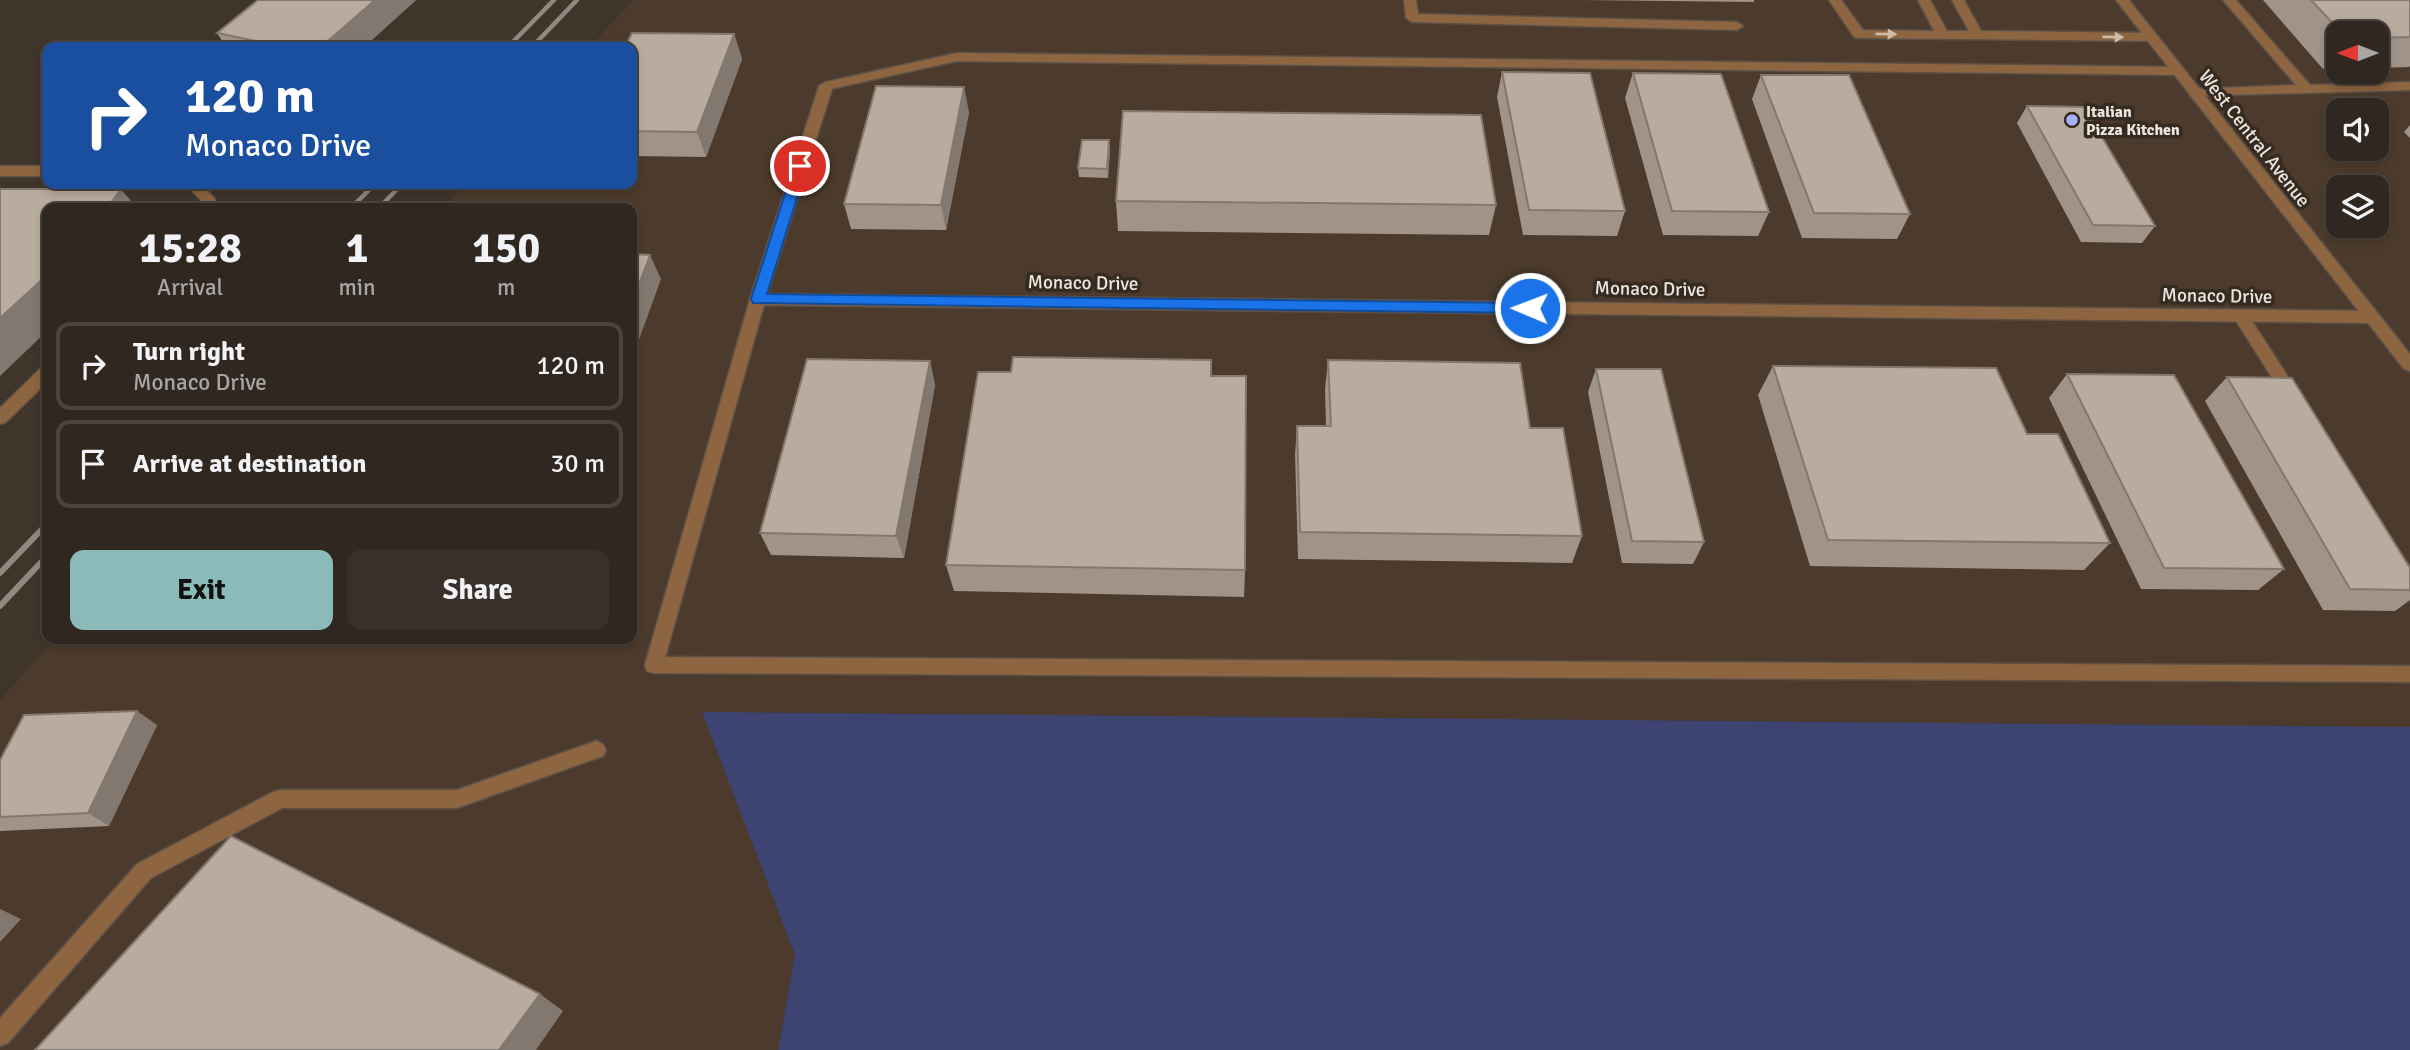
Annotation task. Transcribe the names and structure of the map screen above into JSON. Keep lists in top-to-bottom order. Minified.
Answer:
{"streets":{"street":["West Central Avenue","Monaco Drive"]},"crossings":[["West Central Avenue","Monaco Drive"]],"places":["Italian Pizza Kitchen"],"north":"left","page":{"turn":["120 m","Monaco Drive"],"eta":["15:28","Arrival","1","min","150","m"],"list":[{"name":"Turn right","note":"Monaco Drive","value":"120 m"},{"name":"Arrive at destination","value":"30 m"}],"buttons":["Exit","Share"]}}
